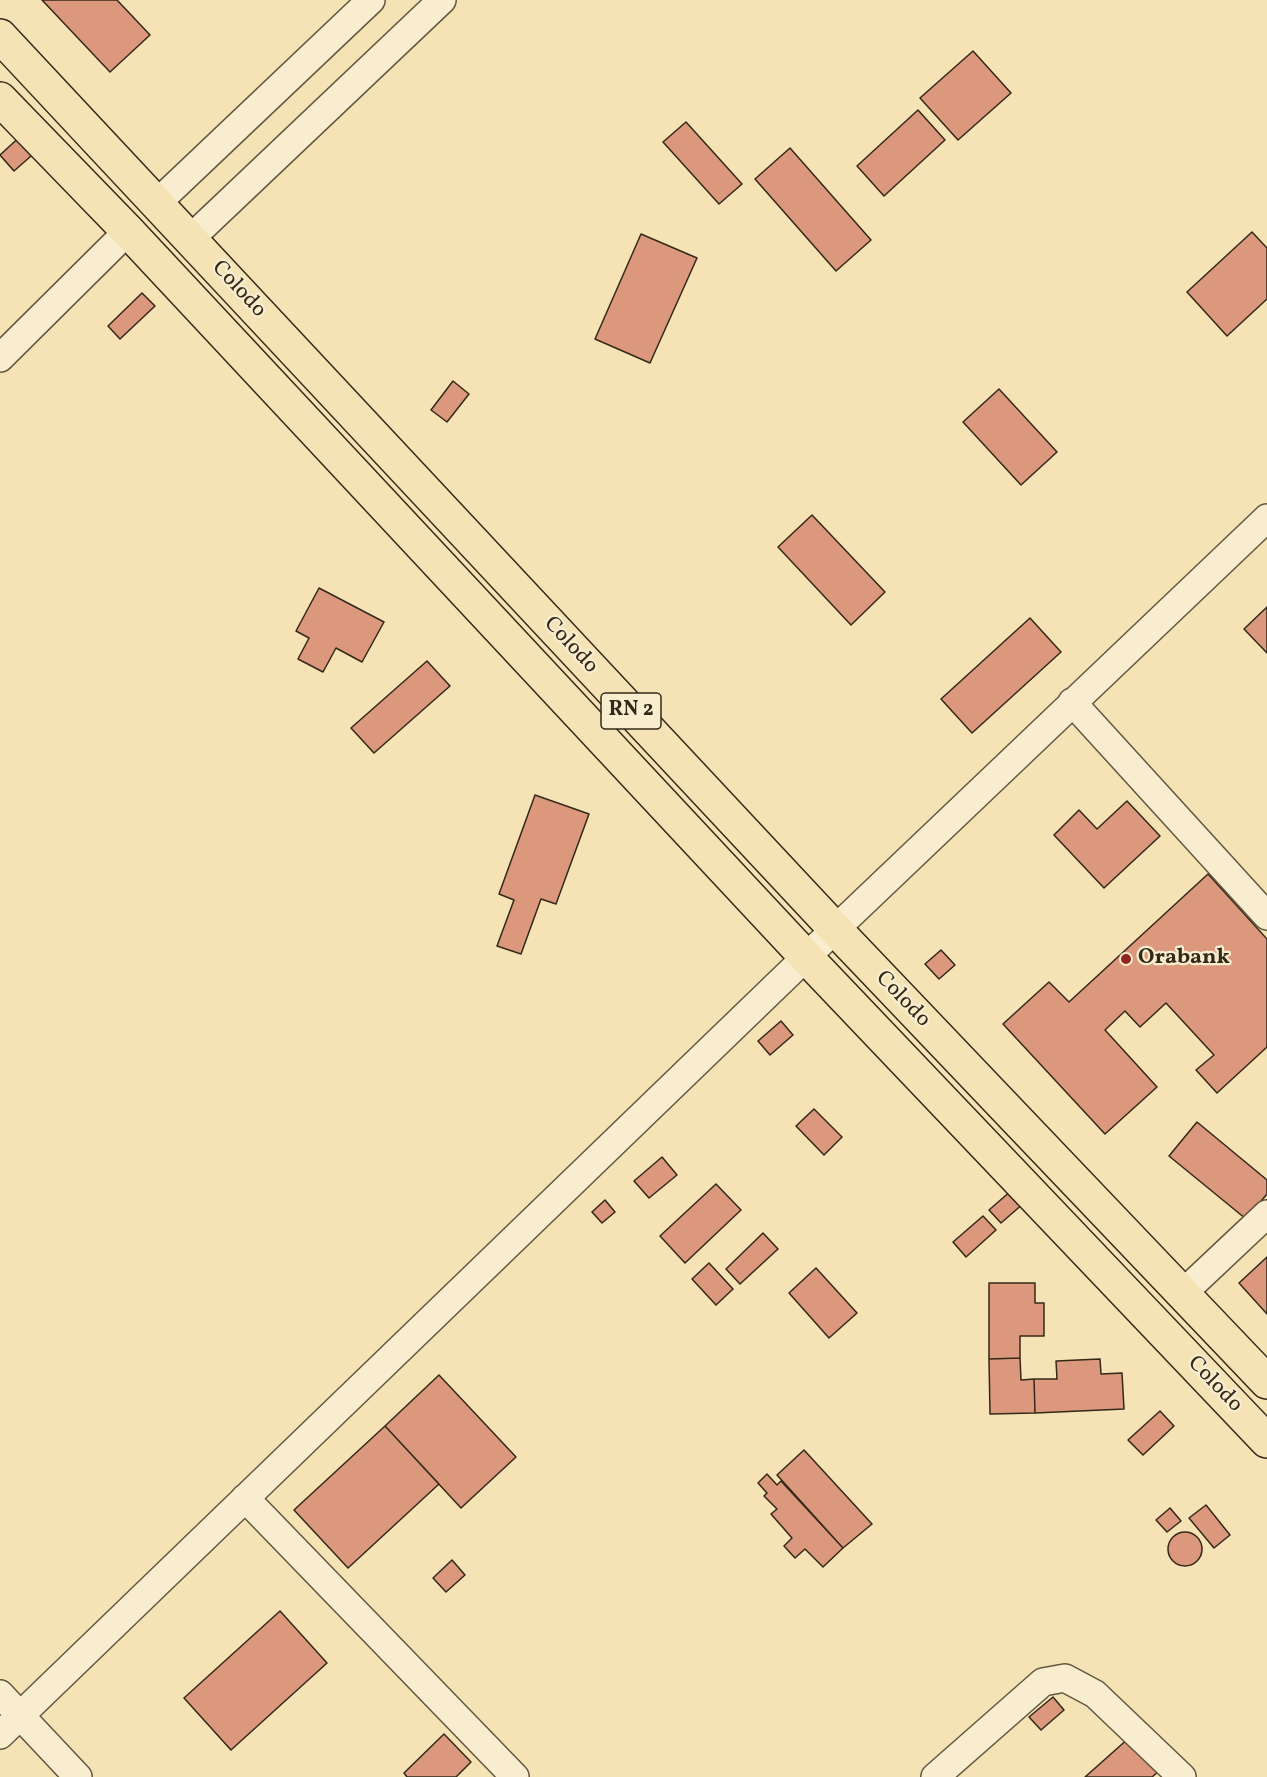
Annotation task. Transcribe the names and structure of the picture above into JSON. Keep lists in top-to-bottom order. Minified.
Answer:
{"streets":{"main road":["Colodo","RN 2"]},"places":["Orabank"]}
